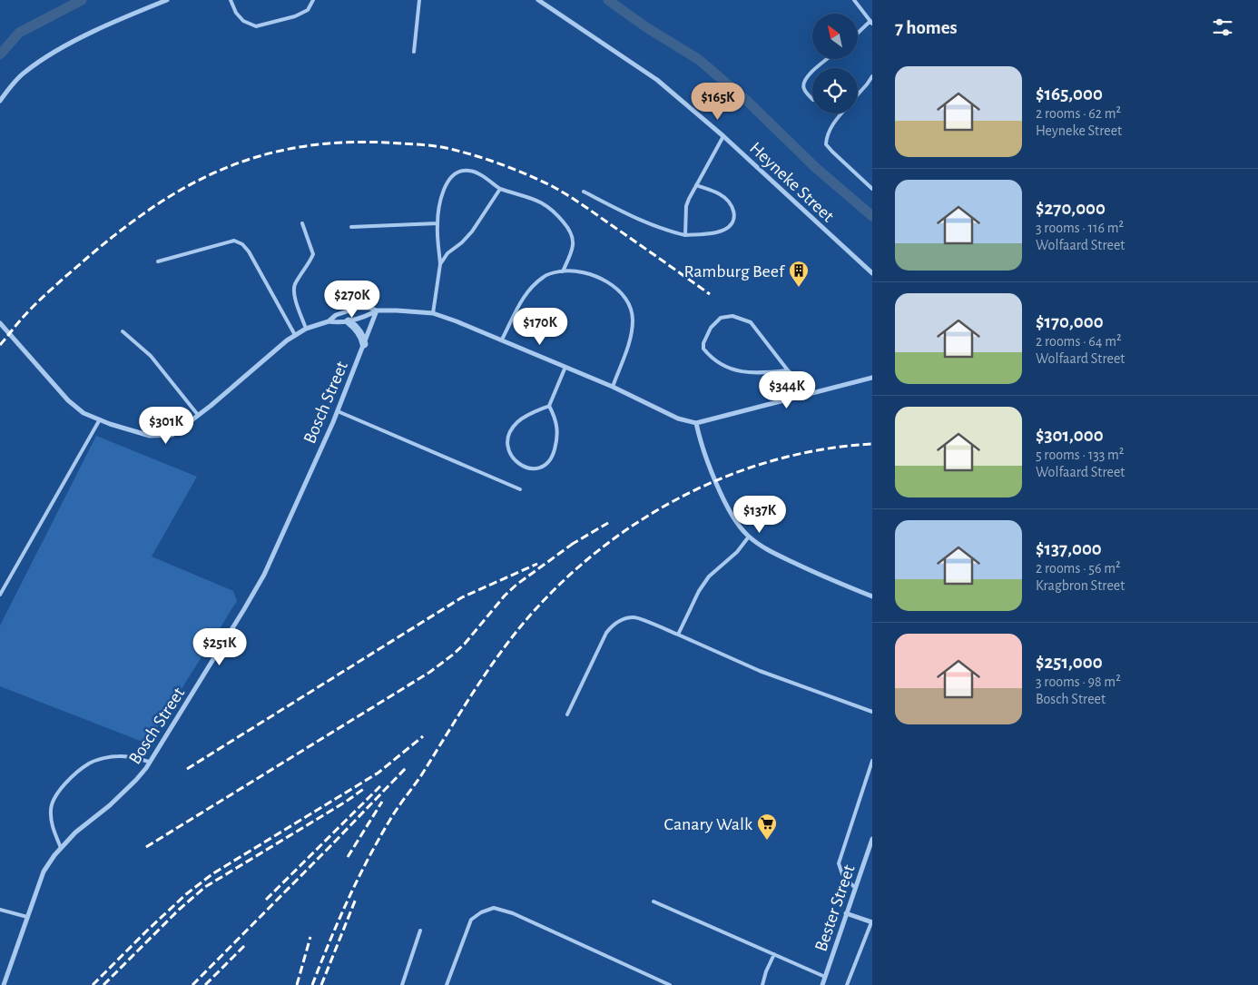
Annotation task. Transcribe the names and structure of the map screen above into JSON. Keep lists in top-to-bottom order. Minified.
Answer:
{"streets":{"street":["Heyneke Street","Bosch Street","Bester Street"]},"places":{"building":["Ramburg Beef"],"supermarket":["Canary Walk"]},"north":"top left","page":{"heading":"7 homes","list":[{"name":"$165,000","note":"2 rooms · 62 m² · Heyneke Street"},{"name":"$270,000","note":"3 rooms · 116 m² · Wolfaard Street"},{"name":"$170,000","note":"2 rooms · 64 m² · Wolfaard Street"},{"name":"$301,000","note":"5 rooms · 133 m² · Wolfaard Street"},{"name":"$137,000","note":"2 rooms · 56 m² · Kragbron Street"},{"name":"$251,000","note":"3 rooms · 98 m² · Bosch Street"}],"price":["$165K","$270K","$170K","$344K","$301K","$137K","$251K"]}}
